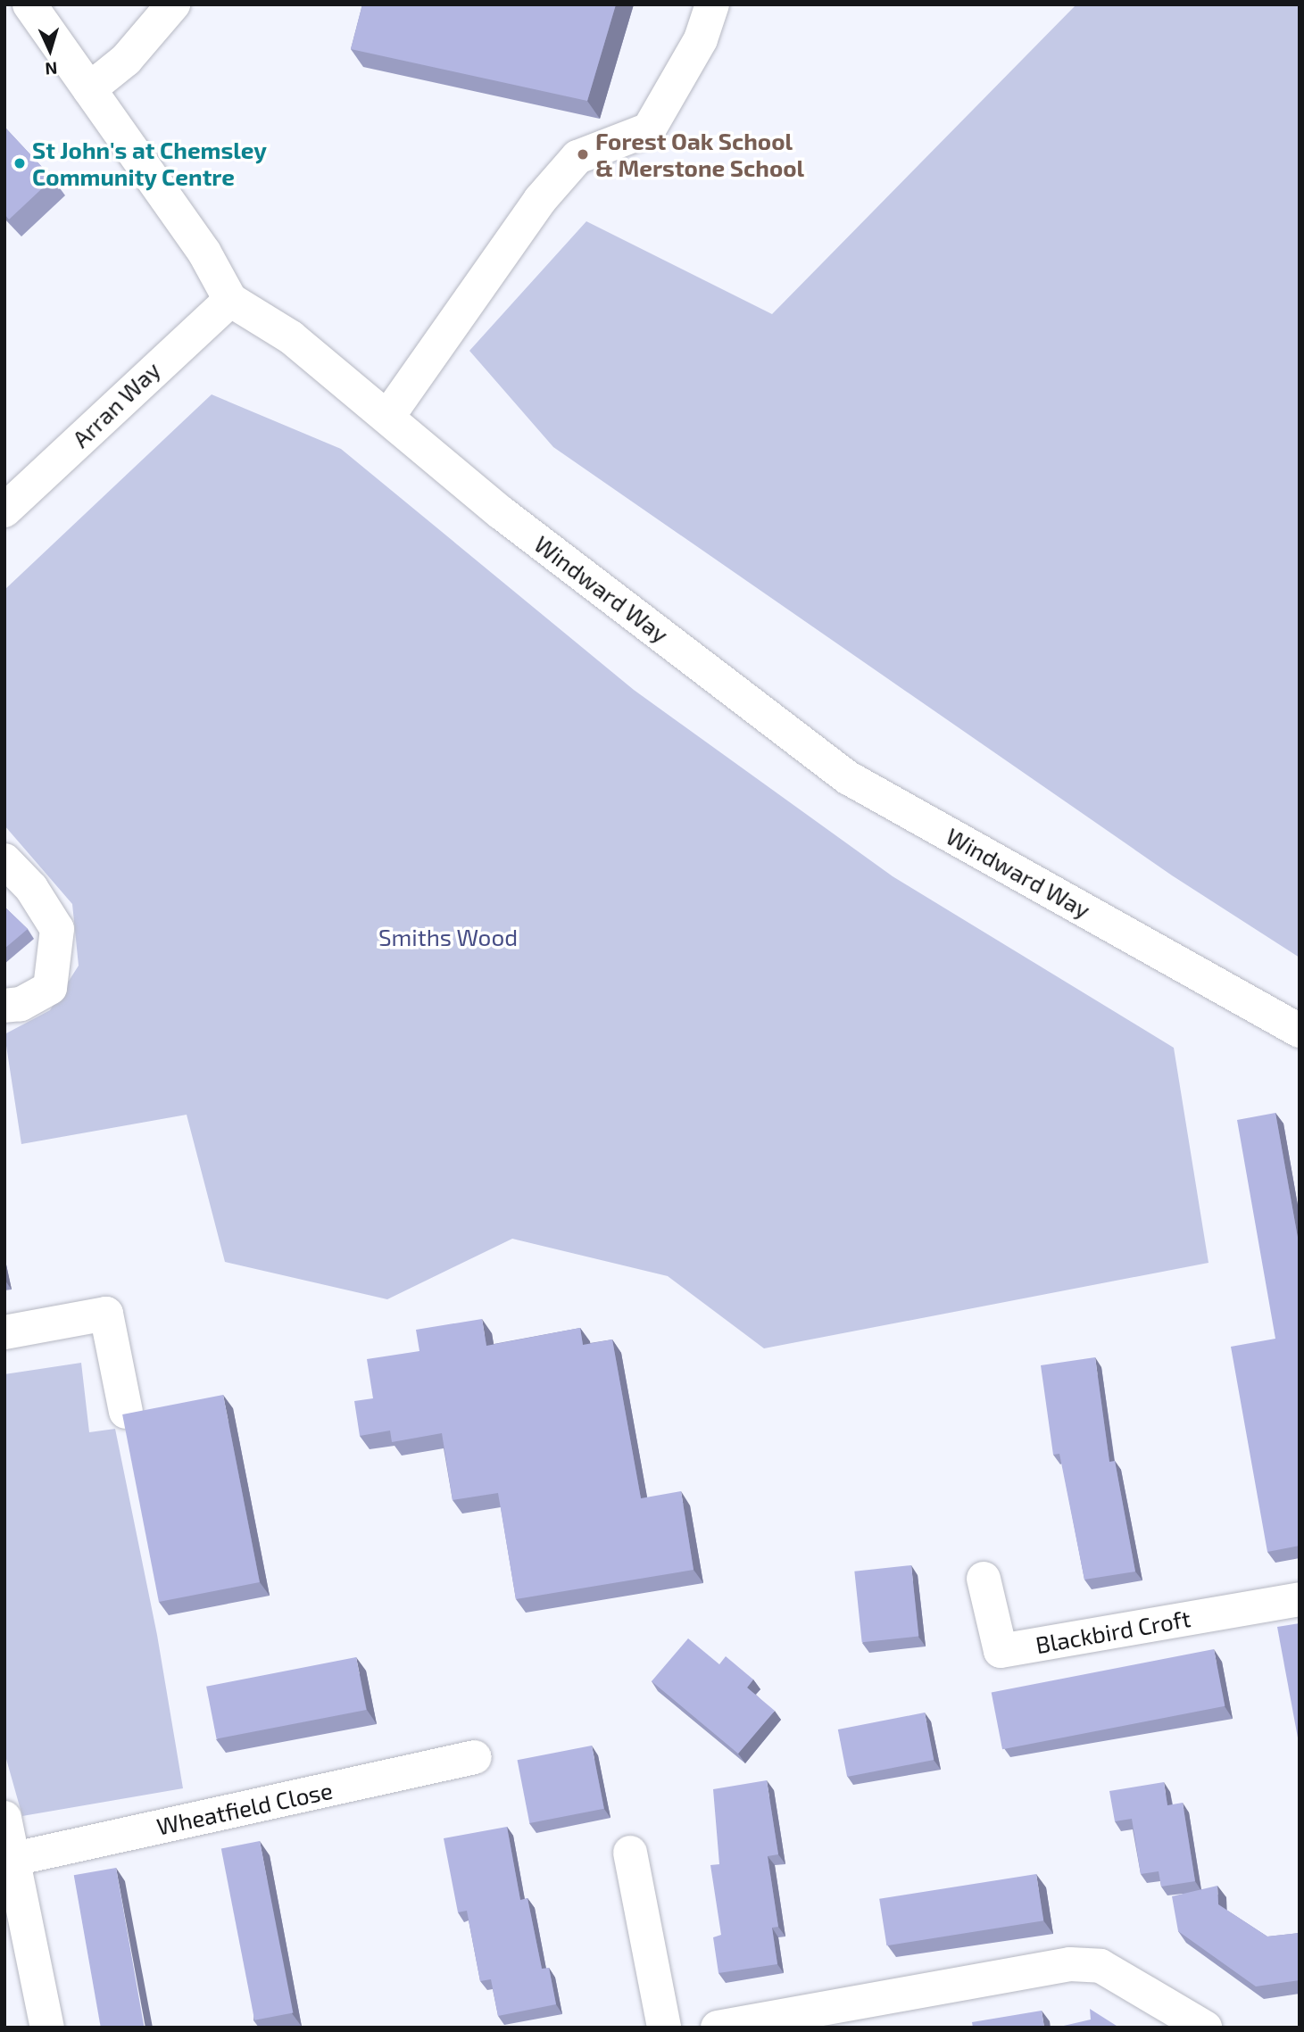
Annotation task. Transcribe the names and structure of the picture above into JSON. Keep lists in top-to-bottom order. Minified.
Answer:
{"streets":{"street":["Arran Way","Windward Way","Blackbird Croft","Wheatfield Close"]},"crossings":[["Arran Way","Windward Way"]],"parks":["Smiths Wood"],"places":["Forest Oak School & Merstone School","St John's at Chemsley Community Centre"],"north":"bottom"}
